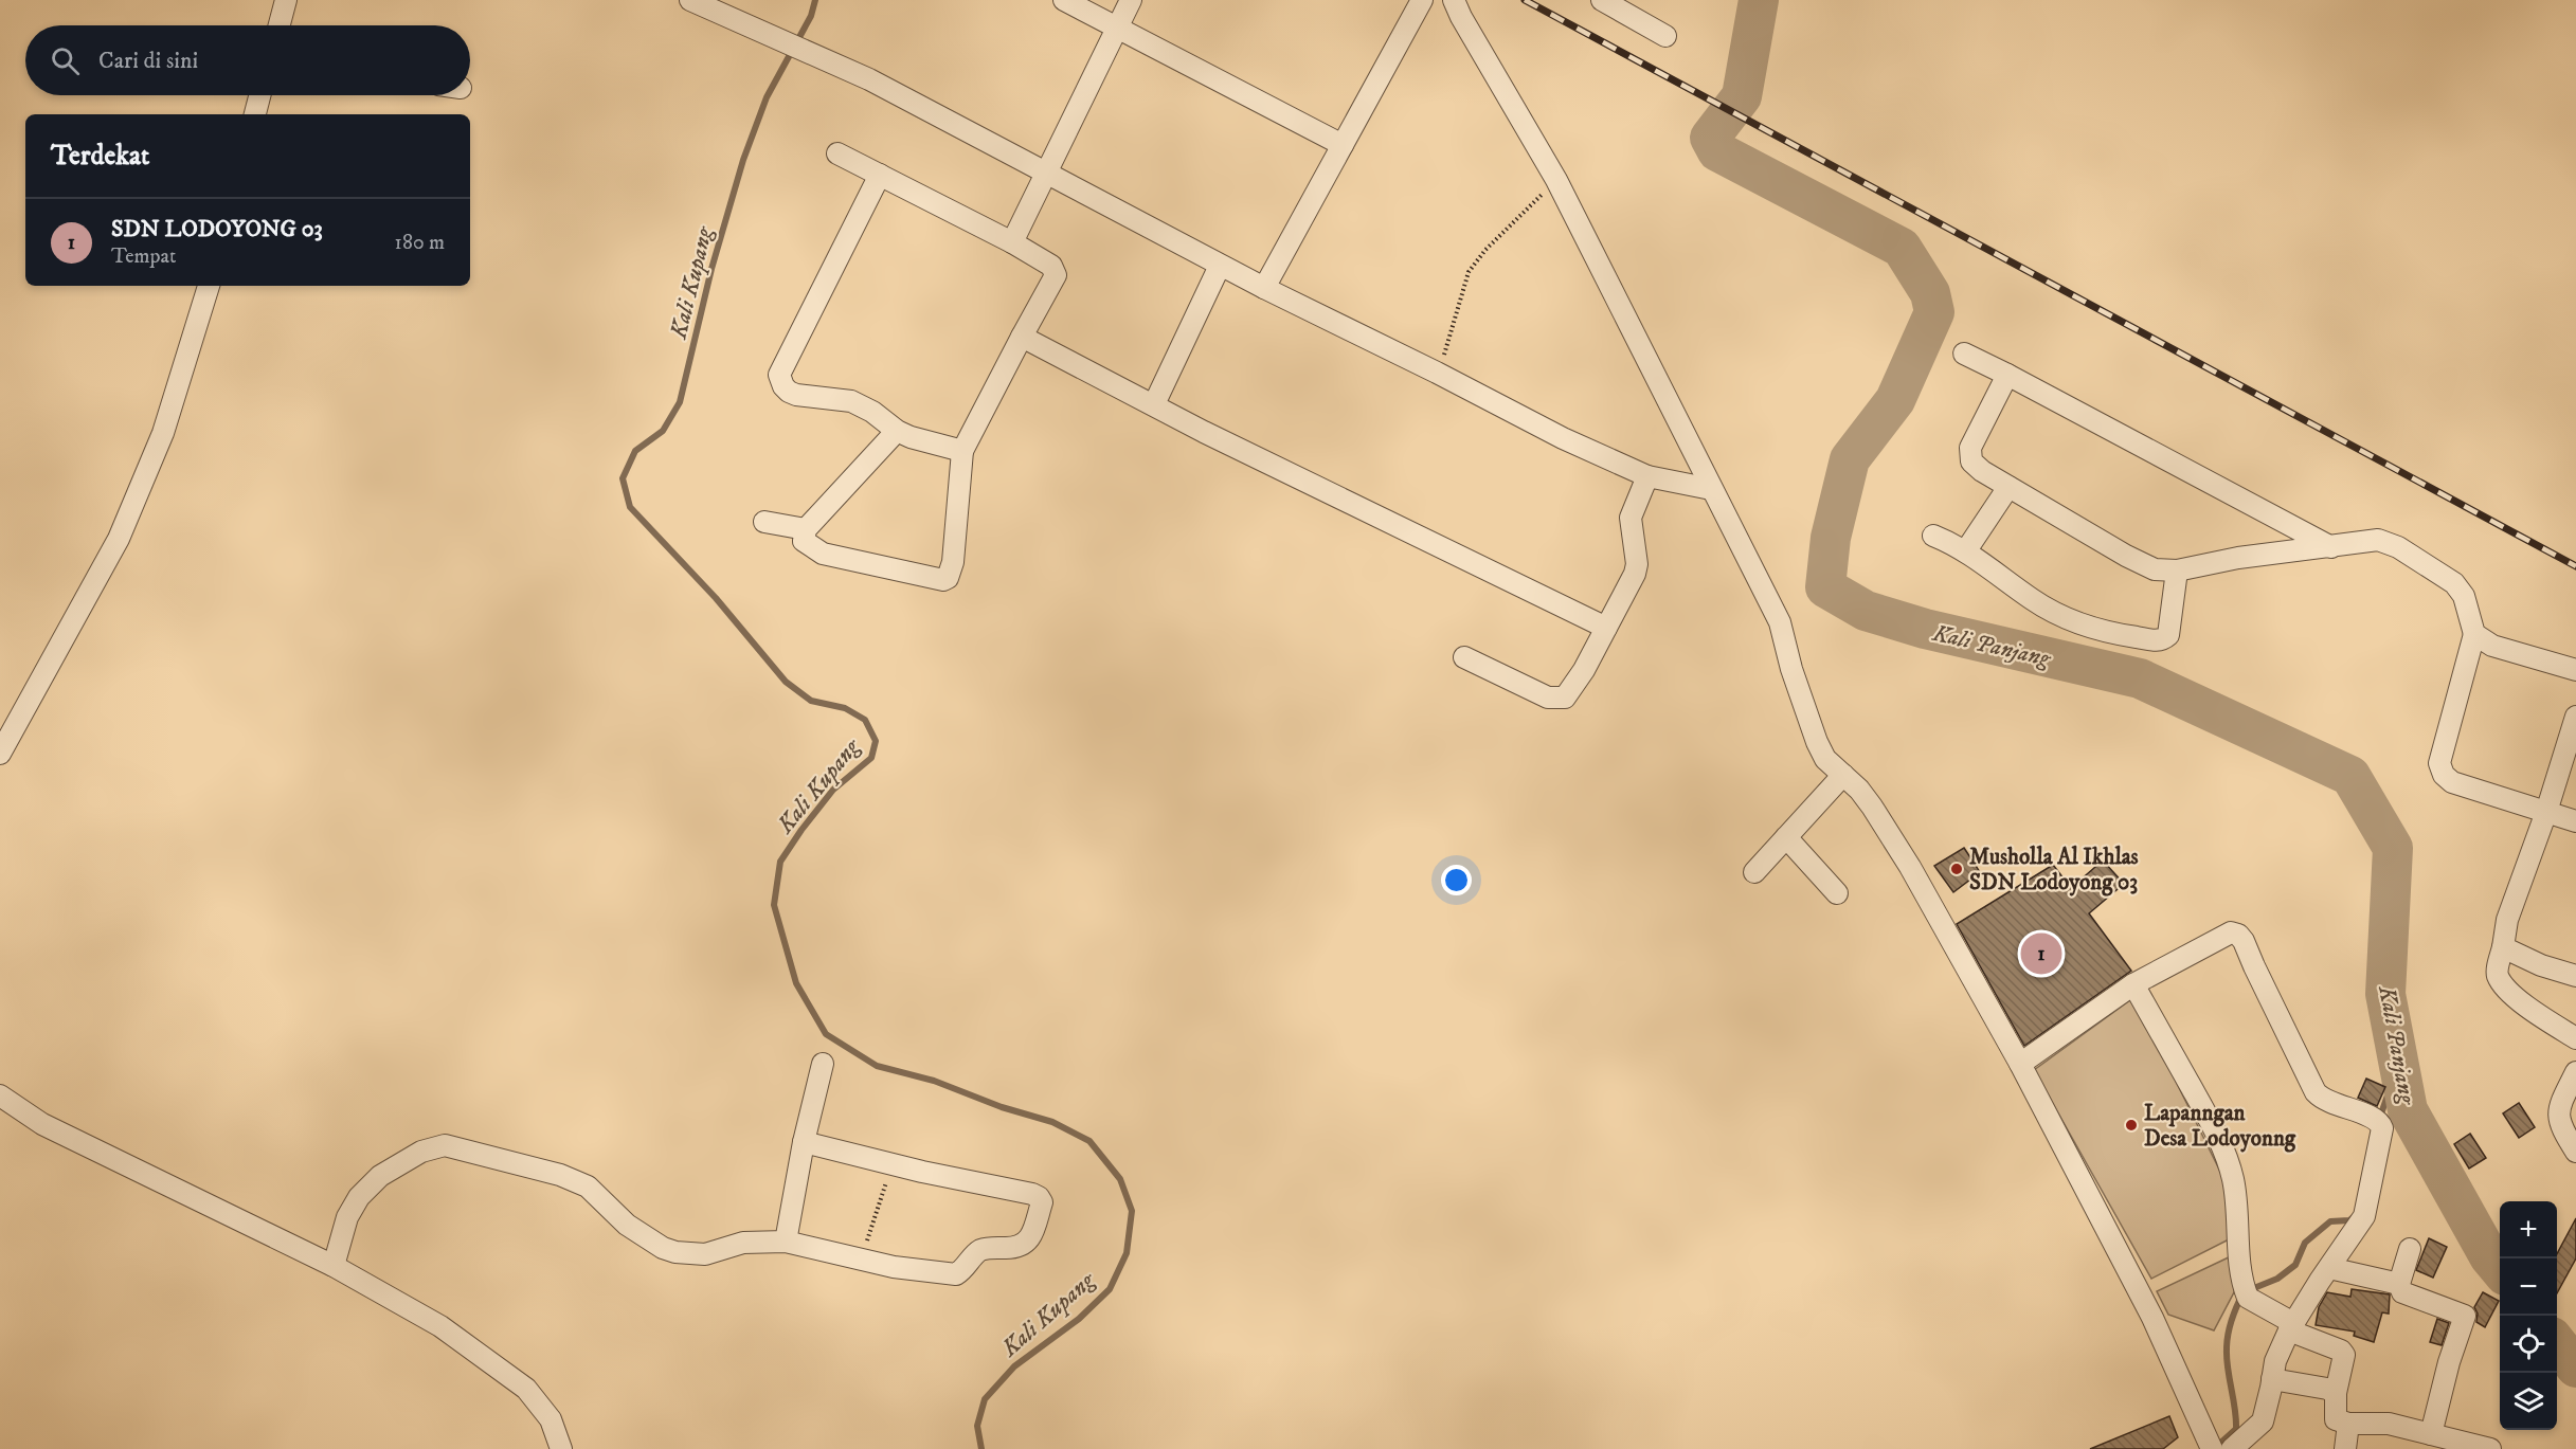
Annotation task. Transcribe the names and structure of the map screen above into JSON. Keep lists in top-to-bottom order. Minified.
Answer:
{"water":["Kali Kupang","Kali Panjang"],"places":["Musholla Al Ikhlas SDN Lodoyong 03","Lapanngan Desa Lodoyonng"],"page":{"search":"Cari di sini","heading":"Terdekat","list":[{"mark":"1","name":"SDN LODOYONG 03","note":"Tempat","value":"180 m"}],"pins":"1","map_buttons":["+","−"]}}
